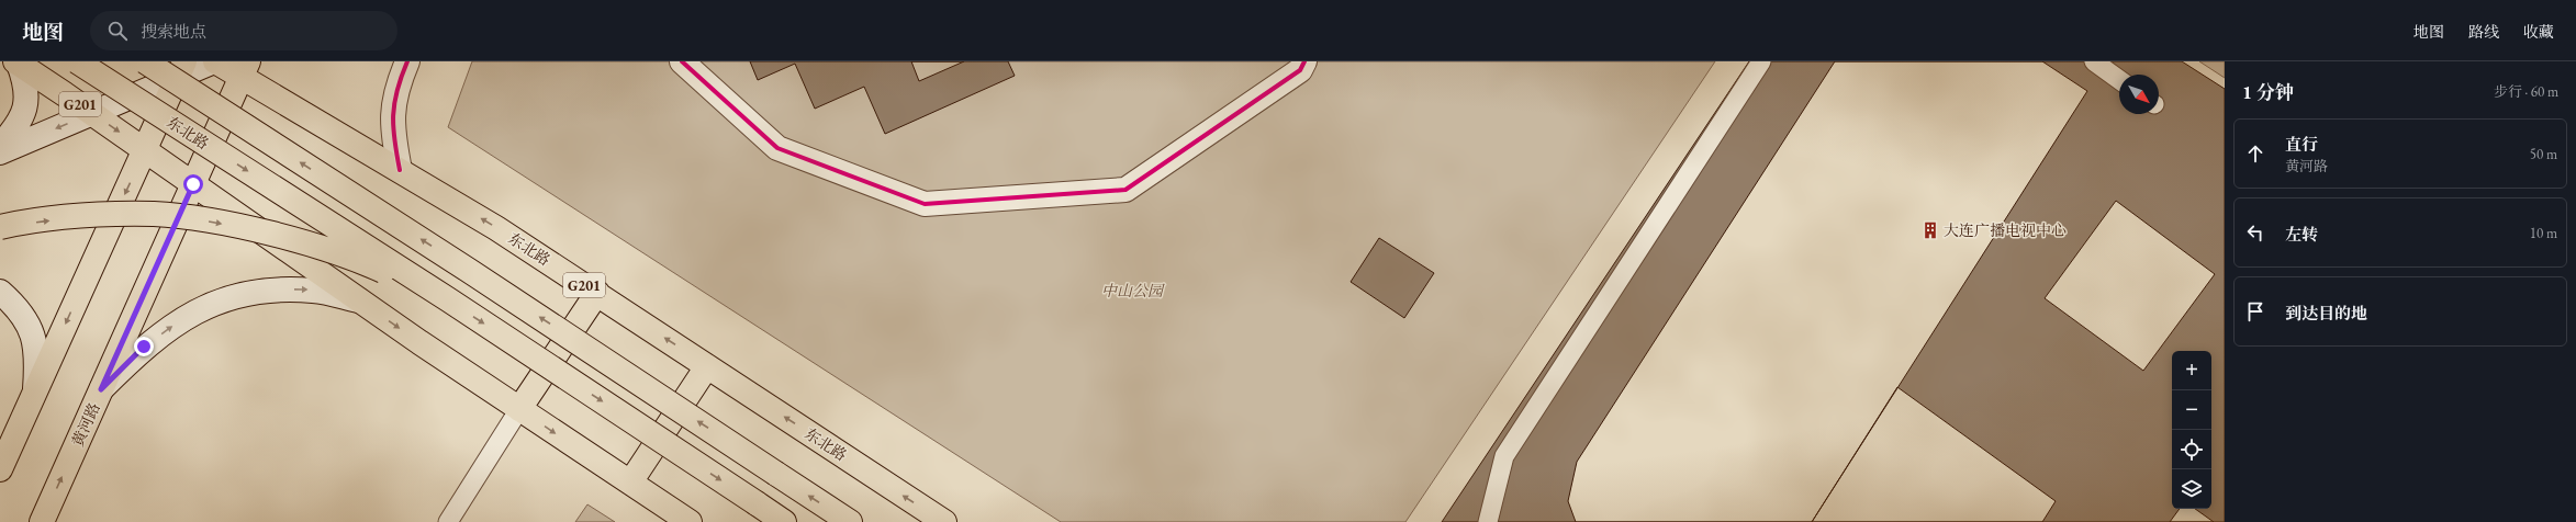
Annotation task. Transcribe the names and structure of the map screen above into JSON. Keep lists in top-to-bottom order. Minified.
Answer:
{"streets":{"main road":["G201","东北路","黄河路"]},"crossings":[["G201","黄河路"],["东北路","黄河路"]],"parks":["中山公园"],"places":{"building":["大连广播电视中心"]},"north":"bottom right","page":{"header":"地图","search":"搜索地点","nav":["地图","路线","收藏"],"heading":["1 分钟","步行 · 60 m"],"list":[["直行","黄河路","50 m"],["左转","10 m"],"到达目的地"],"map_buttons":["+","−"]}}
